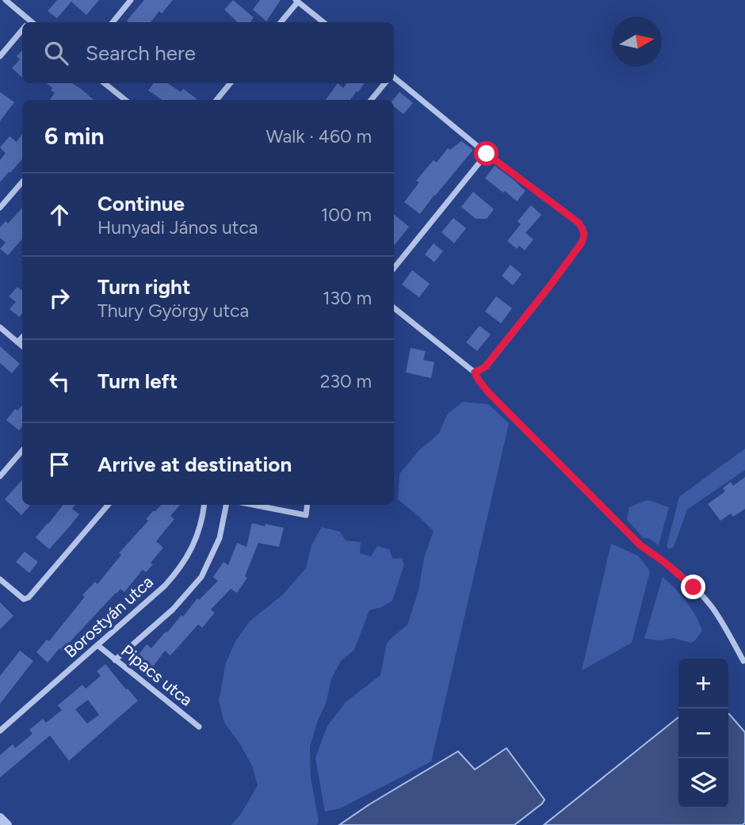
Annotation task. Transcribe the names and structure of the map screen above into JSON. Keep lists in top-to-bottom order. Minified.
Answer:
{"streets":{"street":["Borostyán utca","Pipacs utca"]},"crossings":[["Borostyán utca","Pipacs utca"]],"north":"right","page":{"search":"Search here","heading":["6 min","Walk · 460 m"],"list":[["Continue","Hunyadi János utca","100 m"],["Turn right","Thury György utca","130 m"],["Turn left","230 m"],"Arrive at destination"],"map_buttons":["+","−"]}}
